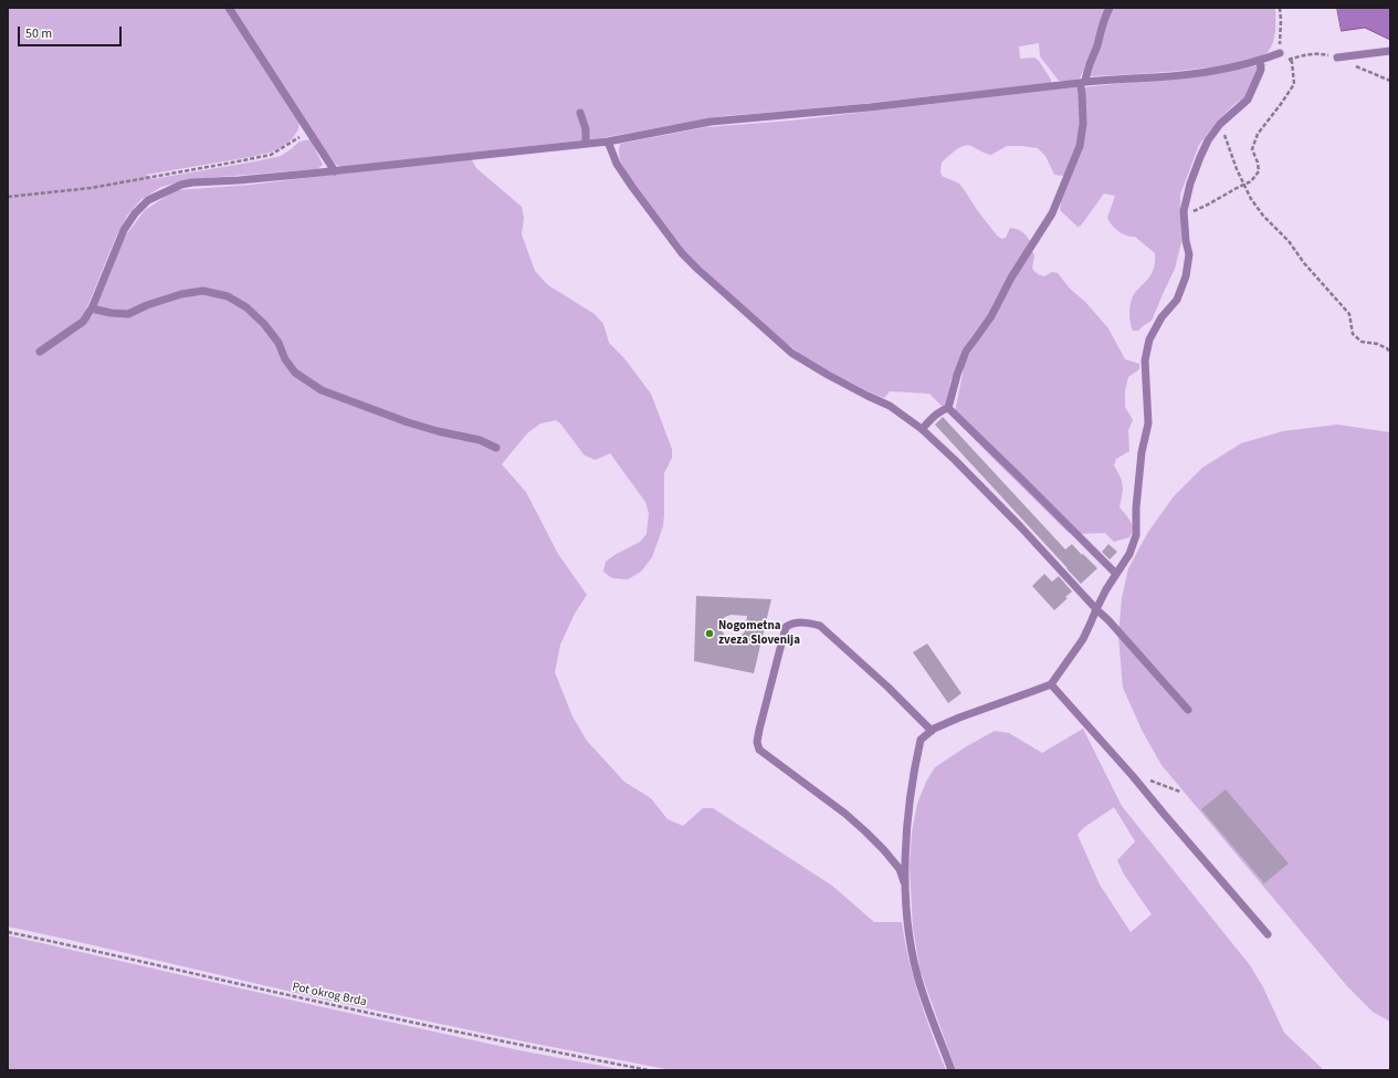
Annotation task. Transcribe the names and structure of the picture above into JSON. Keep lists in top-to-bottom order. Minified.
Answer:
{"streets":{"path":["Pot okrog Brda"]},"places":["Nogometna zveza Slovenija"],"scale_bar":"50 m"}
